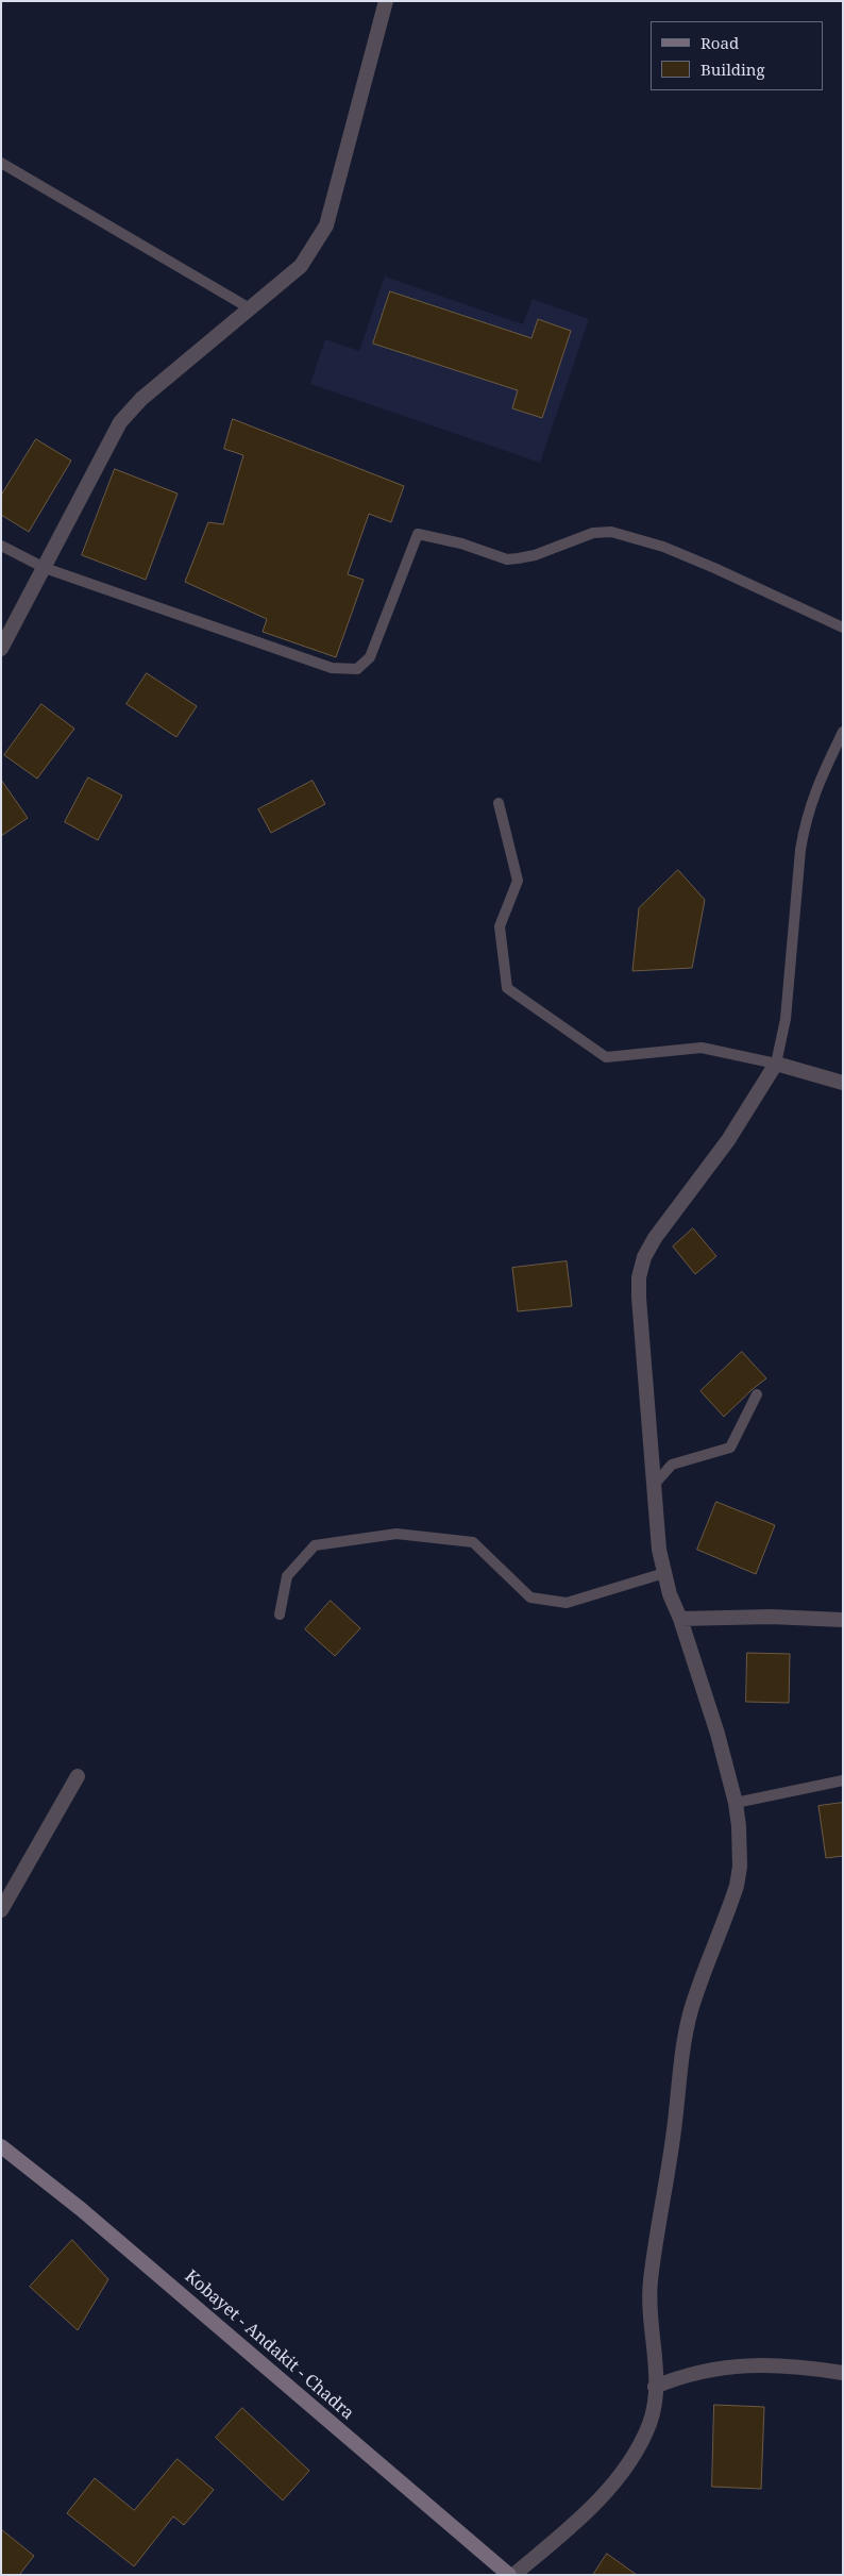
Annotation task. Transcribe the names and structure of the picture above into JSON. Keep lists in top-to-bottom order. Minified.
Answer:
{"streets":{"main road":["Kobayet - Andakit - Chadra"]},"legend":["Road","Building"]}
